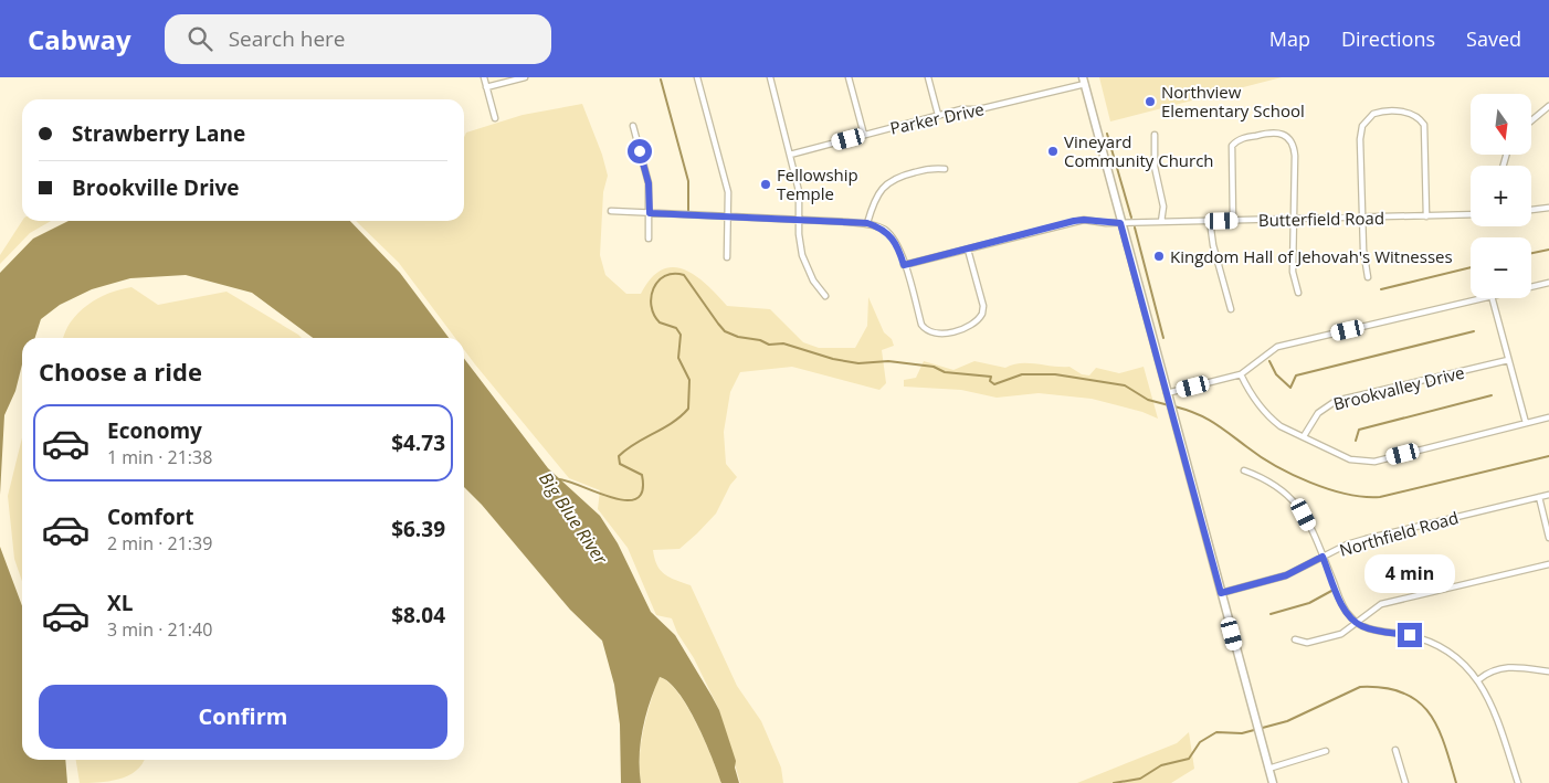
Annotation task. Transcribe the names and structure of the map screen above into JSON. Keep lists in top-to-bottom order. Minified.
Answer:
{"streets":{"street":["Parker Drive","Butterfield Road","Brookvalley Drive","Northfield Road"]},"water":["Big Blue River"],"places":["Northview Elementary School","Vineyard Community Church","Fellowship Temple","Kingdom Hall of Jehovah's Witnesses"],"north":"bottom","page":{"header":"Cabway","search":"Search here","nav":["Map","Directions","Saved"],"map_buttons":["+","−"],"banner":["Strawberry Lane","Brookville Drive"],"heading":"Choose a ride","list":[{"name":"Economy","note":"1 min · 21:38","value":"$4.73"},{"name":"Comfort","note":"2 min · 21:39","value":"$6.39"},{"name":"XL","note":"3 min · 21:40","value":"$8.04"}],"bubble":"4 min","buttons":"Confirm"}}
